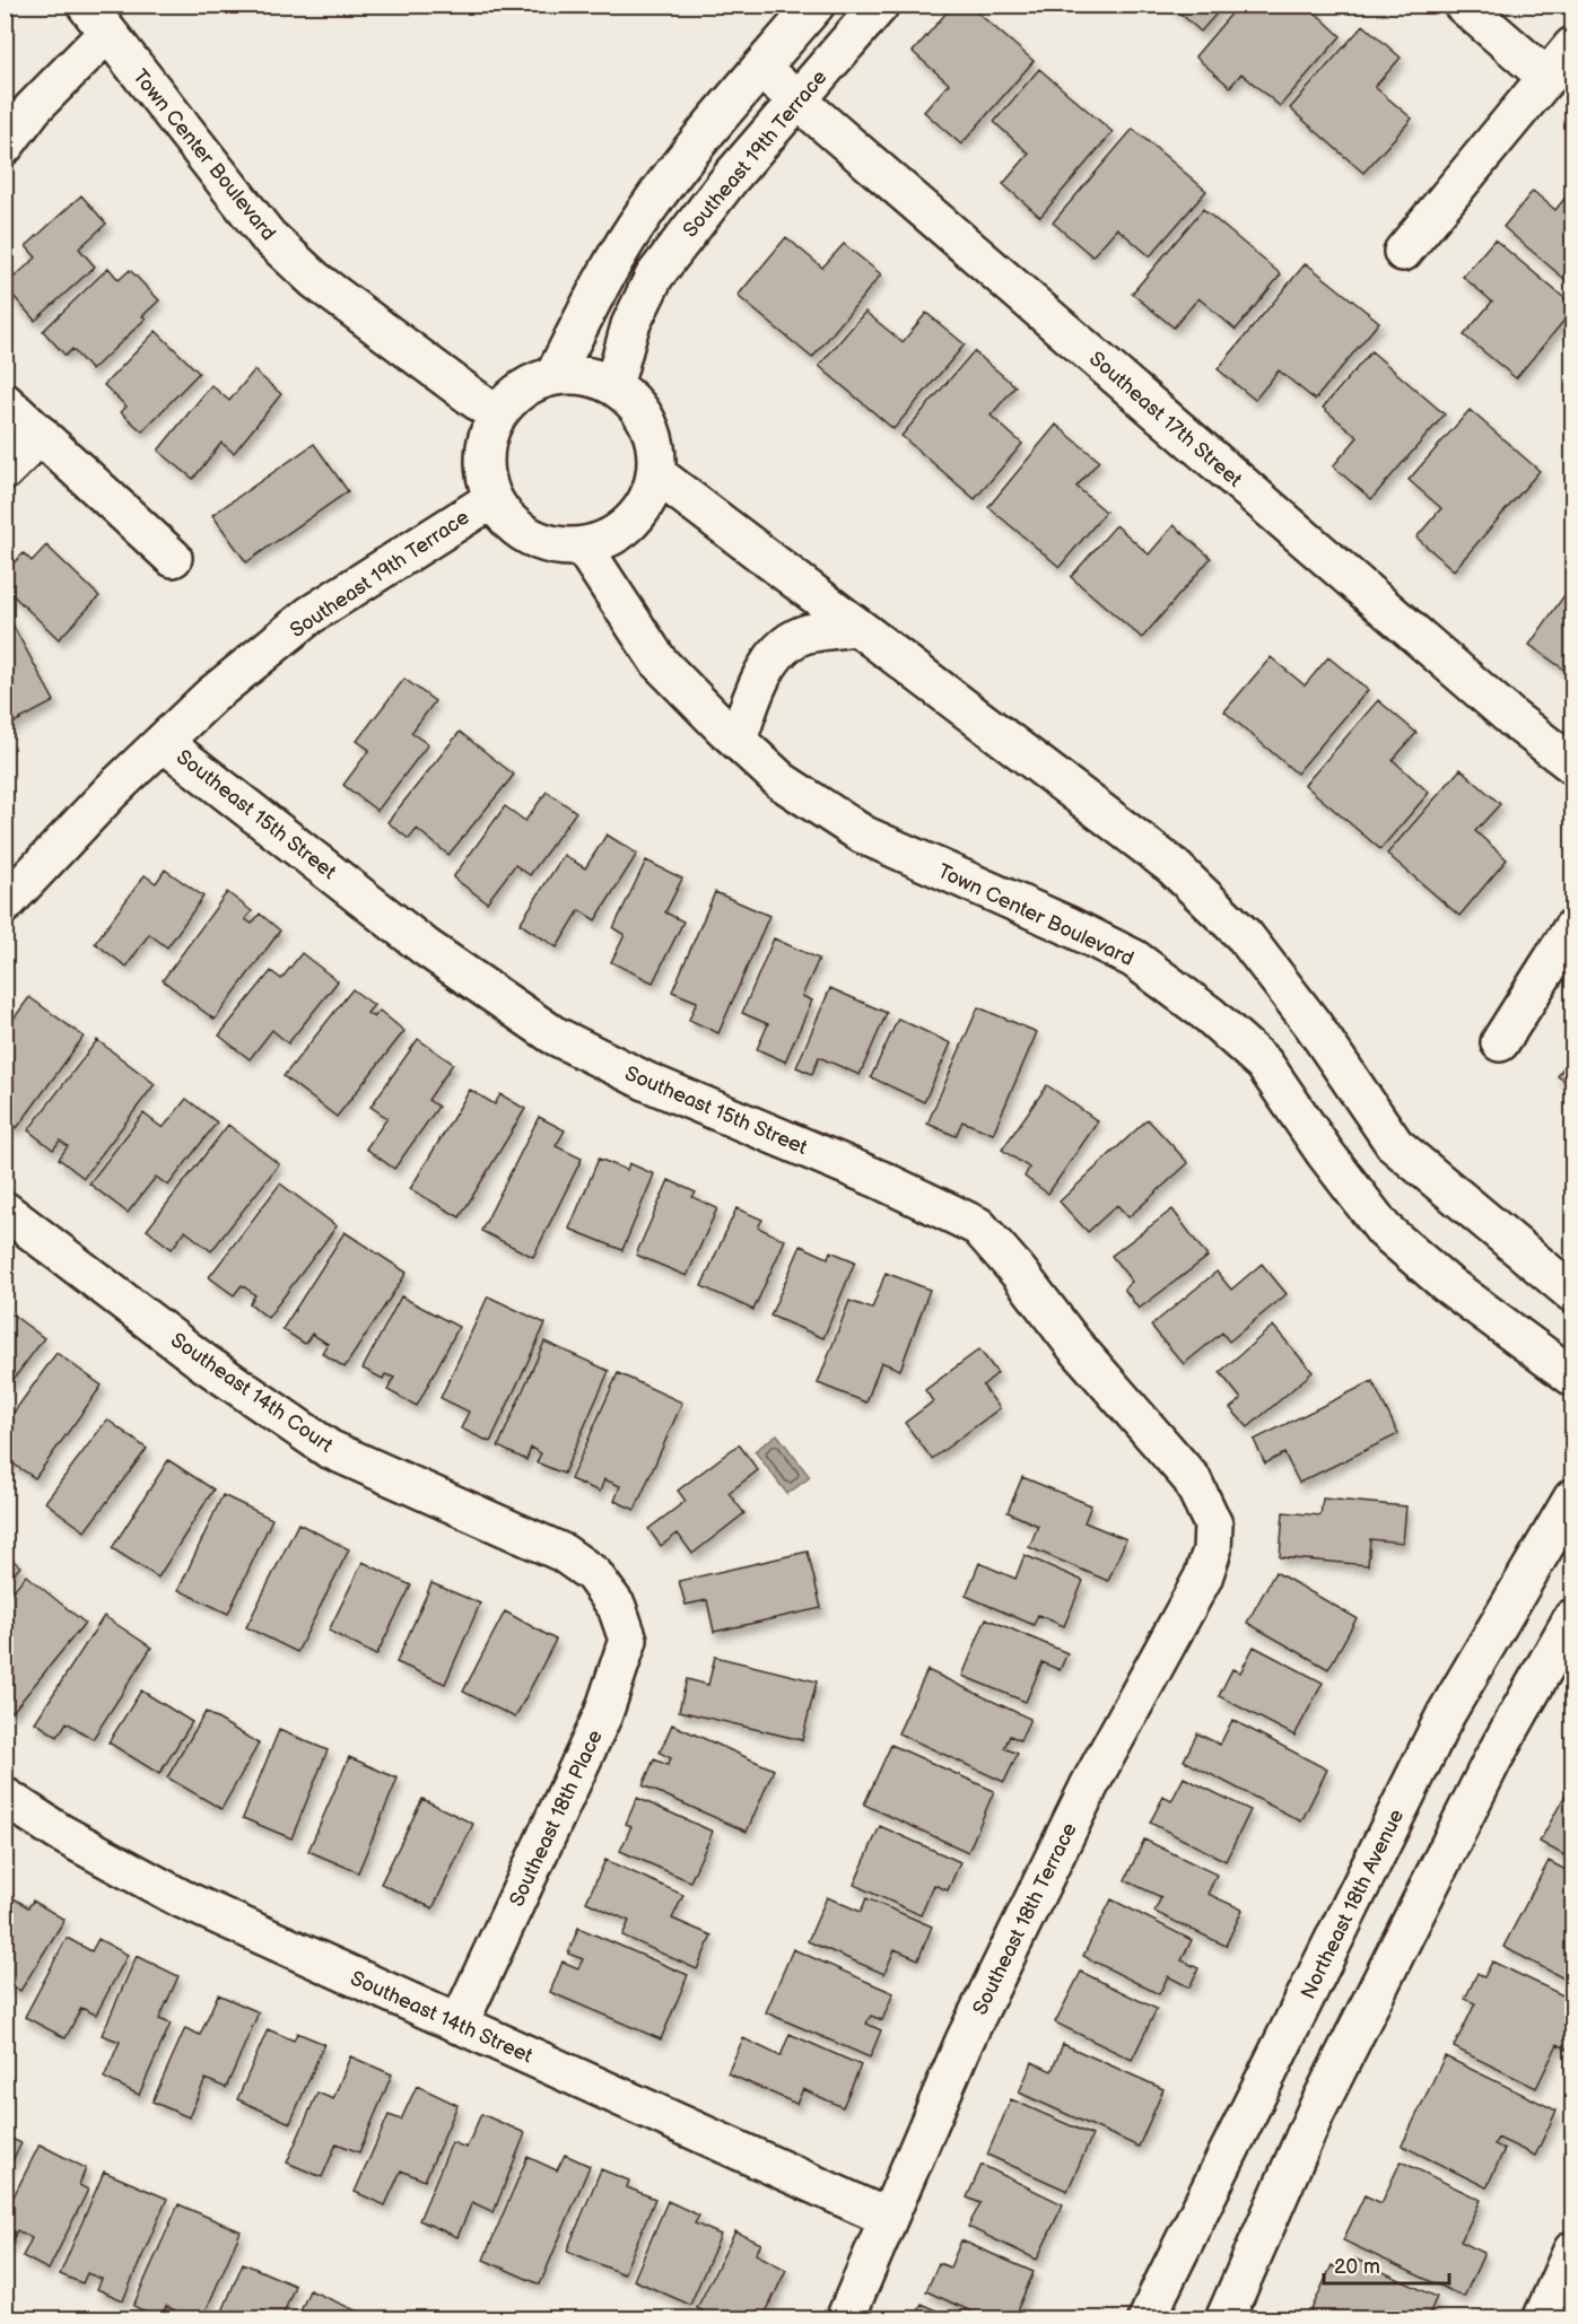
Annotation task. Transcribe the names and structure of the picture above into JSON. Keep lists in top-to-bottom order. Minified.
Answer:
{"streets":{"street":["Southeast 19th Terrace","Town Center Boulevard","Southeast 17th Street","Southeast 15th Street","Southeast 14th Court","Southeast 18th Place","Northeast 18th Avenue","Southeast 18th Terrace","Southeast 14th Street"]},"crossings":[["Southeast 19th Terrace","Town Center Boulevard"],["Southeast 19th Terrace","Southeast 17th Street"],["Southeast 19th Terrace","Southeast 15th Street"],["Southeast 15th Street","Southeast 18th Terrace"],["Southeast 14th Court","Southeast 18th Place"],["Southeast 18th Place","Southeast 14th Street"],["Southeast 18th Terrace","Southeast 14th Street"]],"scale_bar":"20 m"}
